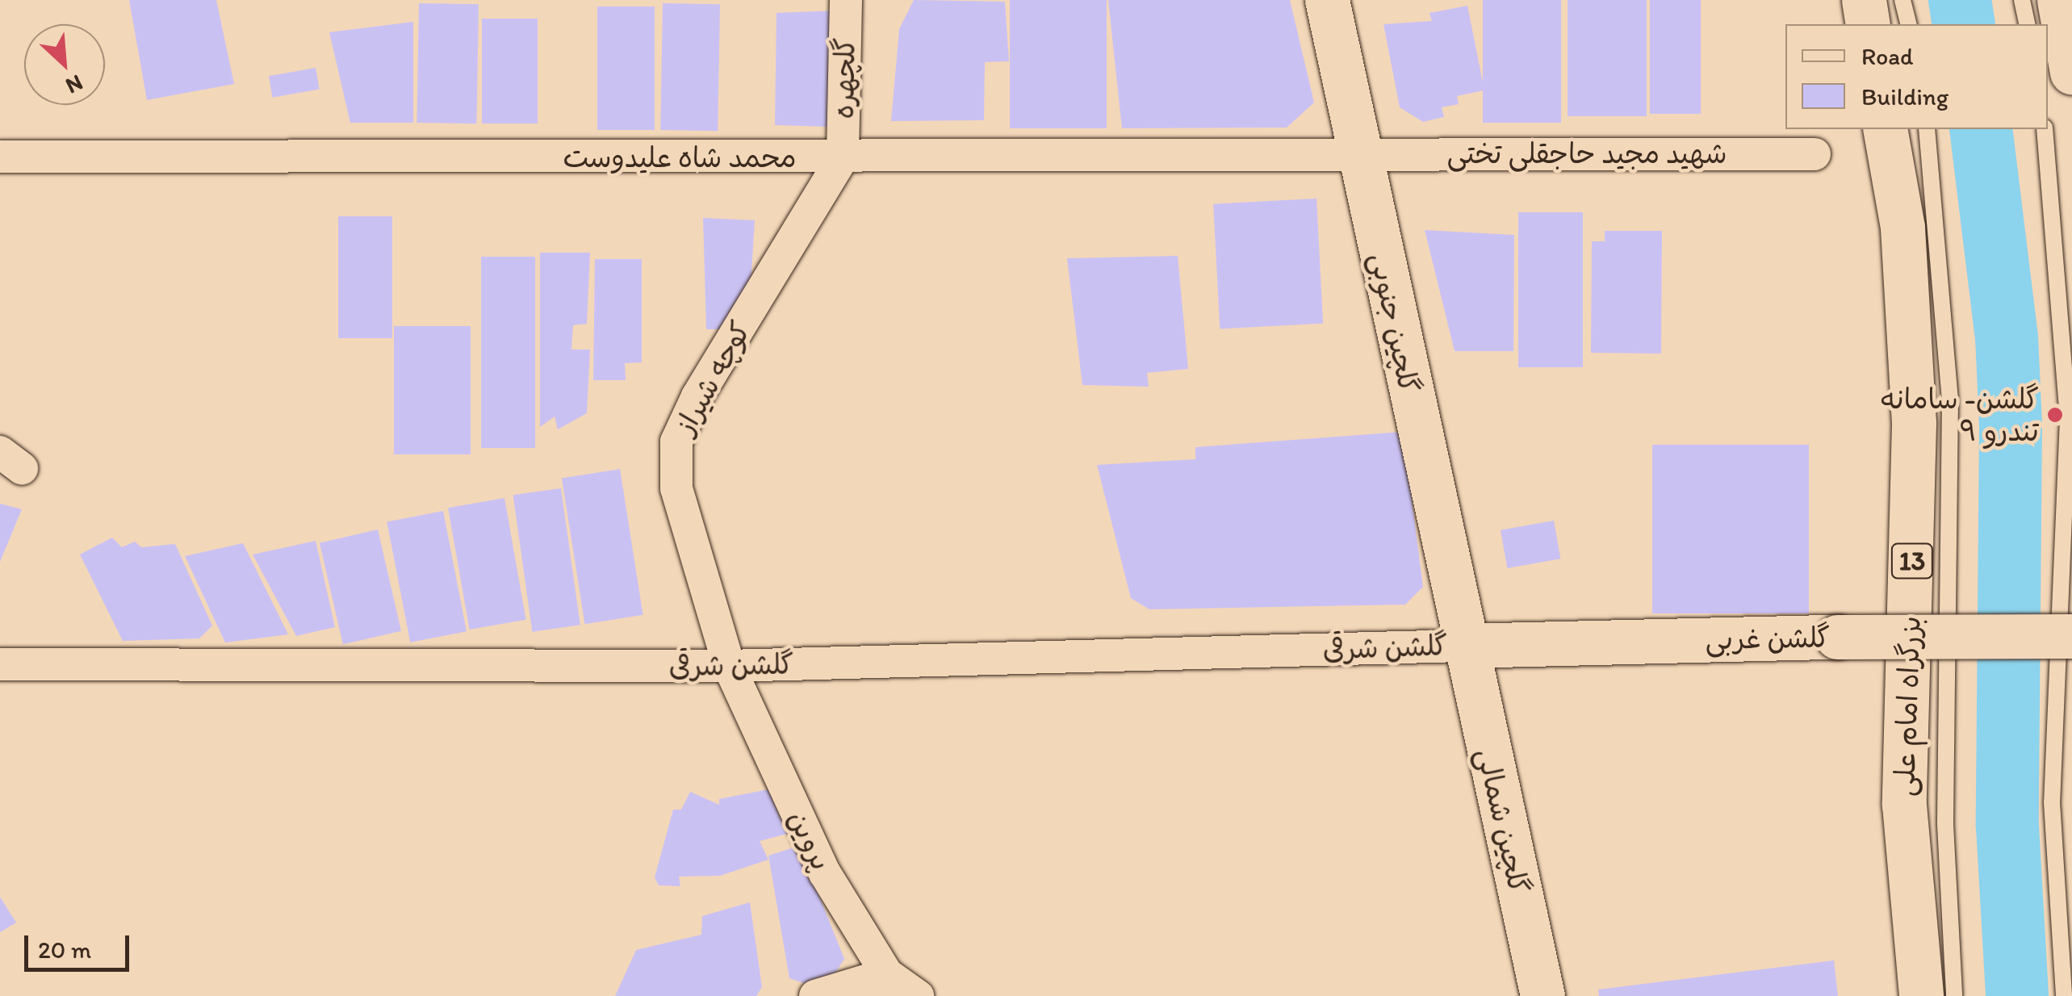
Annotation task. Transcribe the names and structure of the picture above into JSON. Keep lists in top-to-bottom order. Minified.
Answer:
{"streets":{"main road":["گلچین جنوبی","13","گلشن غربی","بزرگراه امام علی","گلچین شمالی"],"street":["گلچهره","شهید مجید حاجقلی تختی","محمد شاه علیدوست","کوچه شیراز","گلشن شرقی","پروین"]},"crossings":[["گلچهره","محمد شاه علیدوست"],["گلچهره","کوچه شیراز"],["شهید مجید حاجقلی تختی","محمد شاه علیدوست"],["شهید مجید حاجقلی تختی","گلچین جنوبی"],["محمد شاه علیدوست","گلچین جنوبی"],["محمد شاه علیدوست","کوچه شیراز"],["گلچین جنوبی","گلشن غربی"],["گلچین جنوبی","گلشن شرقی"],["گلچین جنوبی","گلچین شمالی"],["کوچه شیراز","گلشن شرقی"],["کوچه شیراز","پروین"],["گلشن غربی","گلشن شرقی"],["گلشن غربی","گلچین شمالی"],["گلشن شرقی","گلچین شمالی"],["گلشن شرقی","پروین"]],"places":["گلشن- سامانه ۹ تندرو"],"legend":["Road","Building"],"scale_bar":"20 m","north":"bottom right"}
